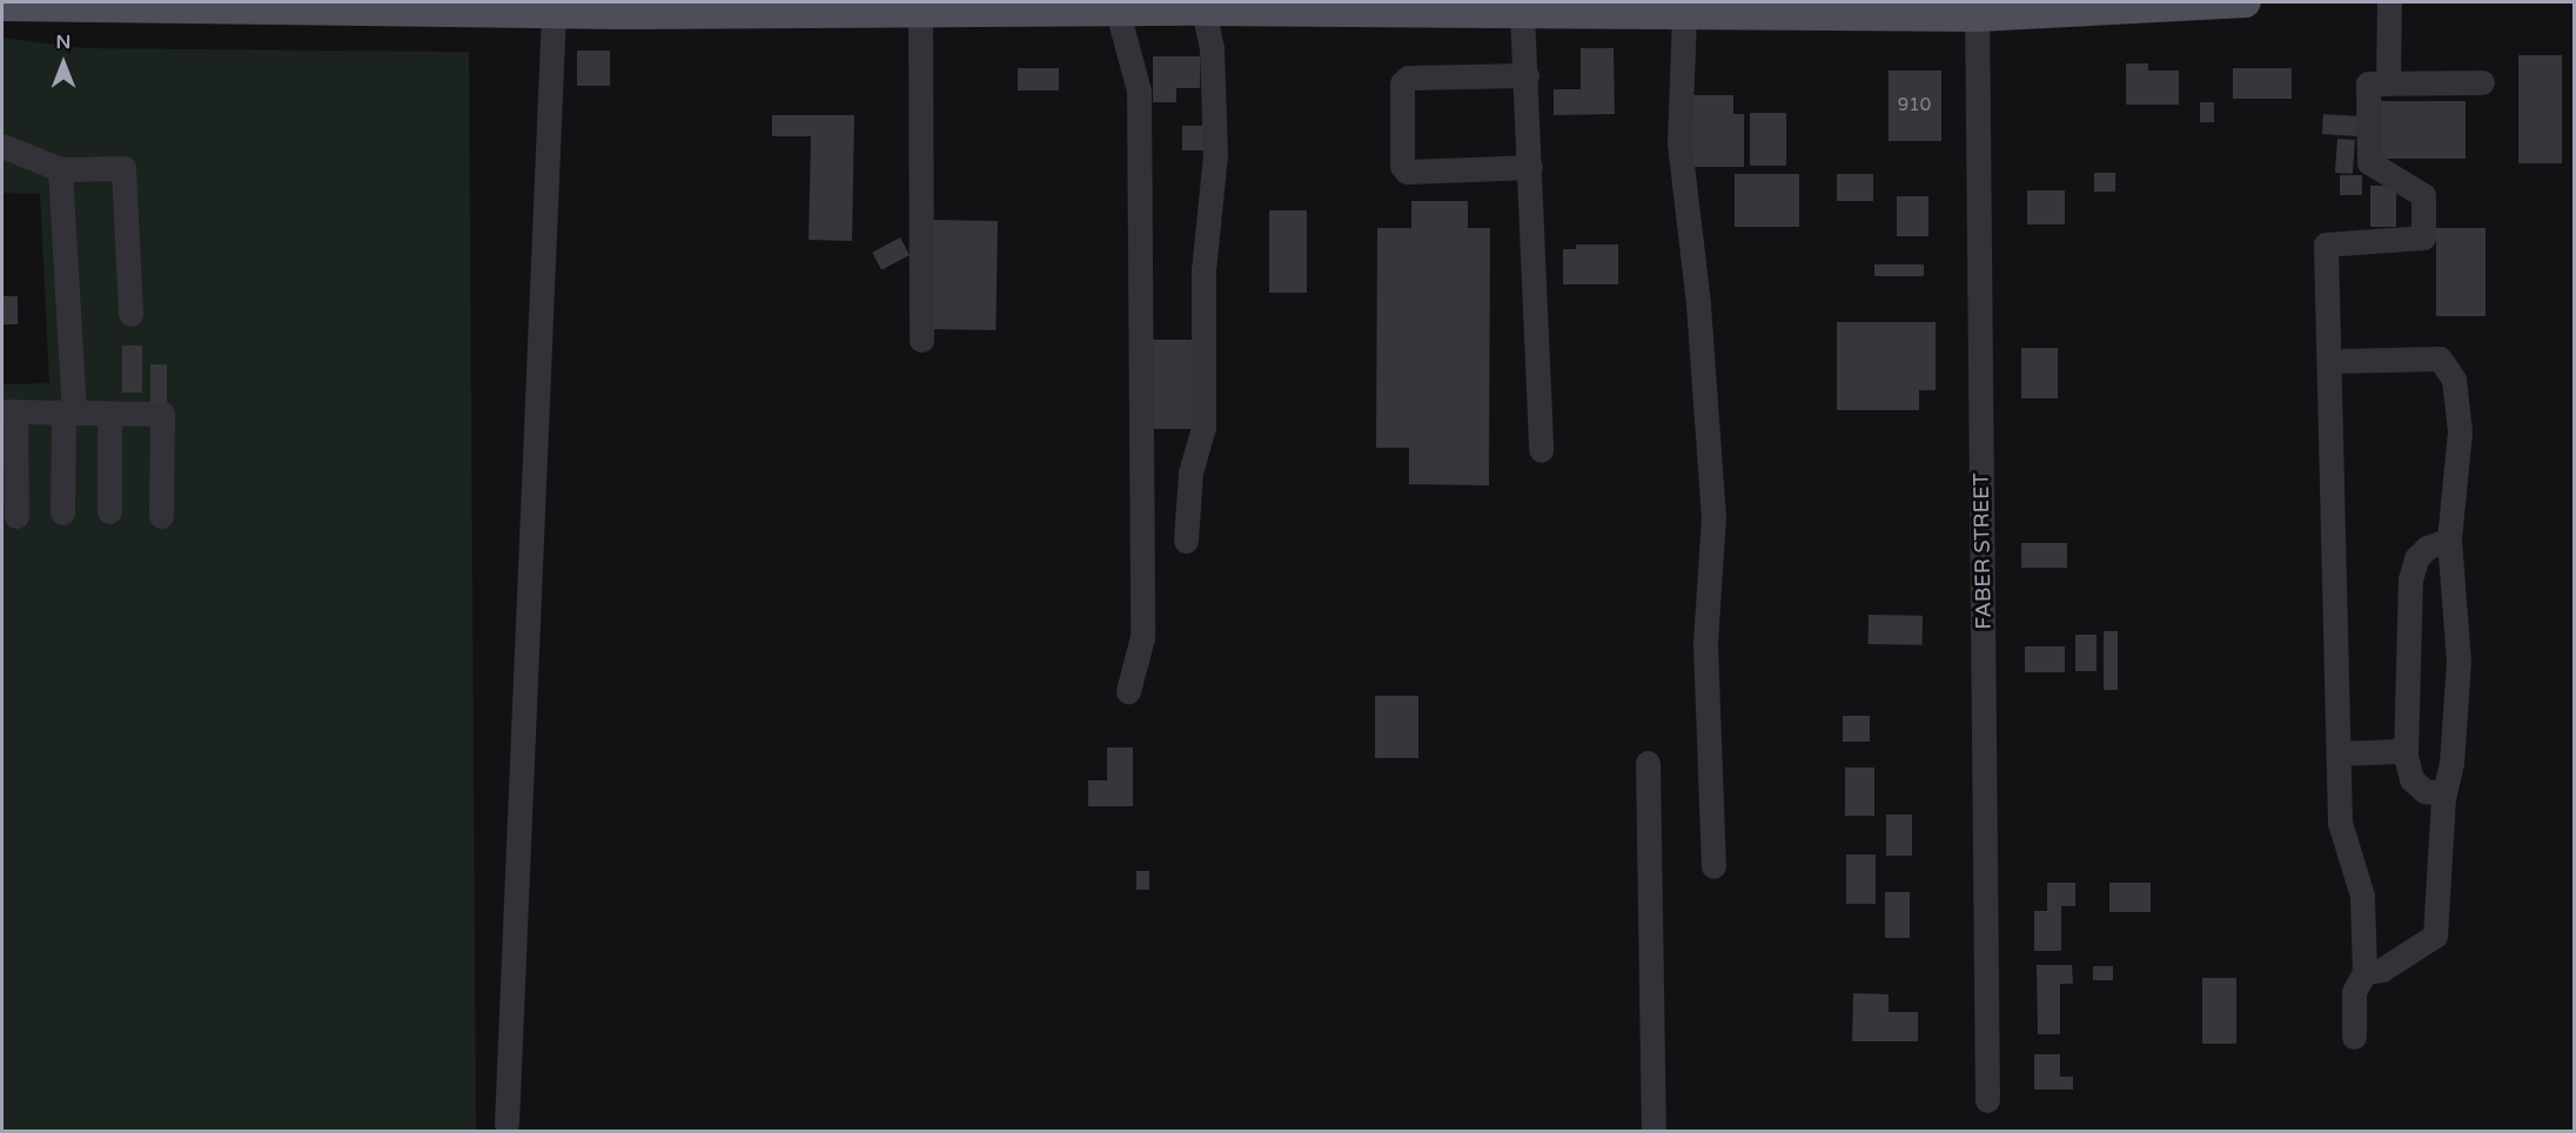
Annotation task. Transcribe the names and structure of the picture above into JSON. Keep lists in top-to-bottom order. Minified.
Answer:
{"streets":{"street":["FABER STREET"]},"house_numbers":["910"],"north":"top"}
